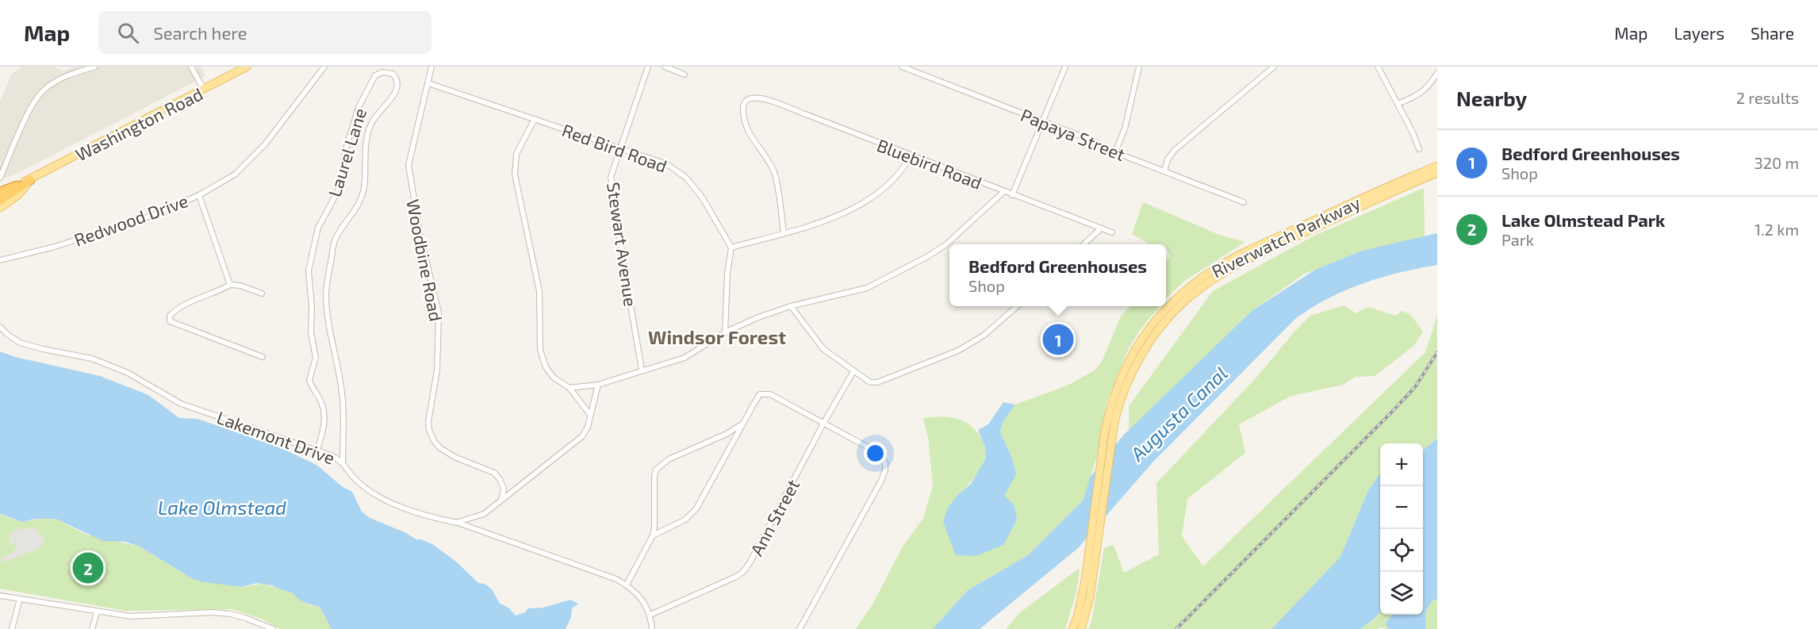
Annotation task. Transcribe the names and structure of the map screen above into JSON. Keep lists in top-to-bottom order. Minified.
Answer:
{"streets":{"main road":["Washington Road","Riverwatch Parkway"],"street":["Papaya Street","Red Bird Road","Laurel Lane","Bluebird Road","Redwood Drive","Stewart Avenue","Woodbine Road","Lakemont Drive","Ann Street"]},"crossings":[["Red Bird Road","Stewart Avenue"],["Red Bird Road","Woodbine Road"],["Laurel Lane","Lakemont Drive"]],"districts":["Windsor Forest"],"water":["Augusta Canal","Lake Olmstead"],"page":{"header":"Map","search":"Search here","nav":["Map","Layers","Share"],"heading":["Nearby","2 results"],"list":[{"mark":"1","name":"Bedford Greenhouses","note":"Shop","value":"320 m"},{"mark":"2","name":"Lake Olmstead Park","note":"Park","value":"1.2 km"}],"popup":["Bedford Greenhouses","Shop"],"pins":["1","2"],"map_buttons":["+","−"]}}
